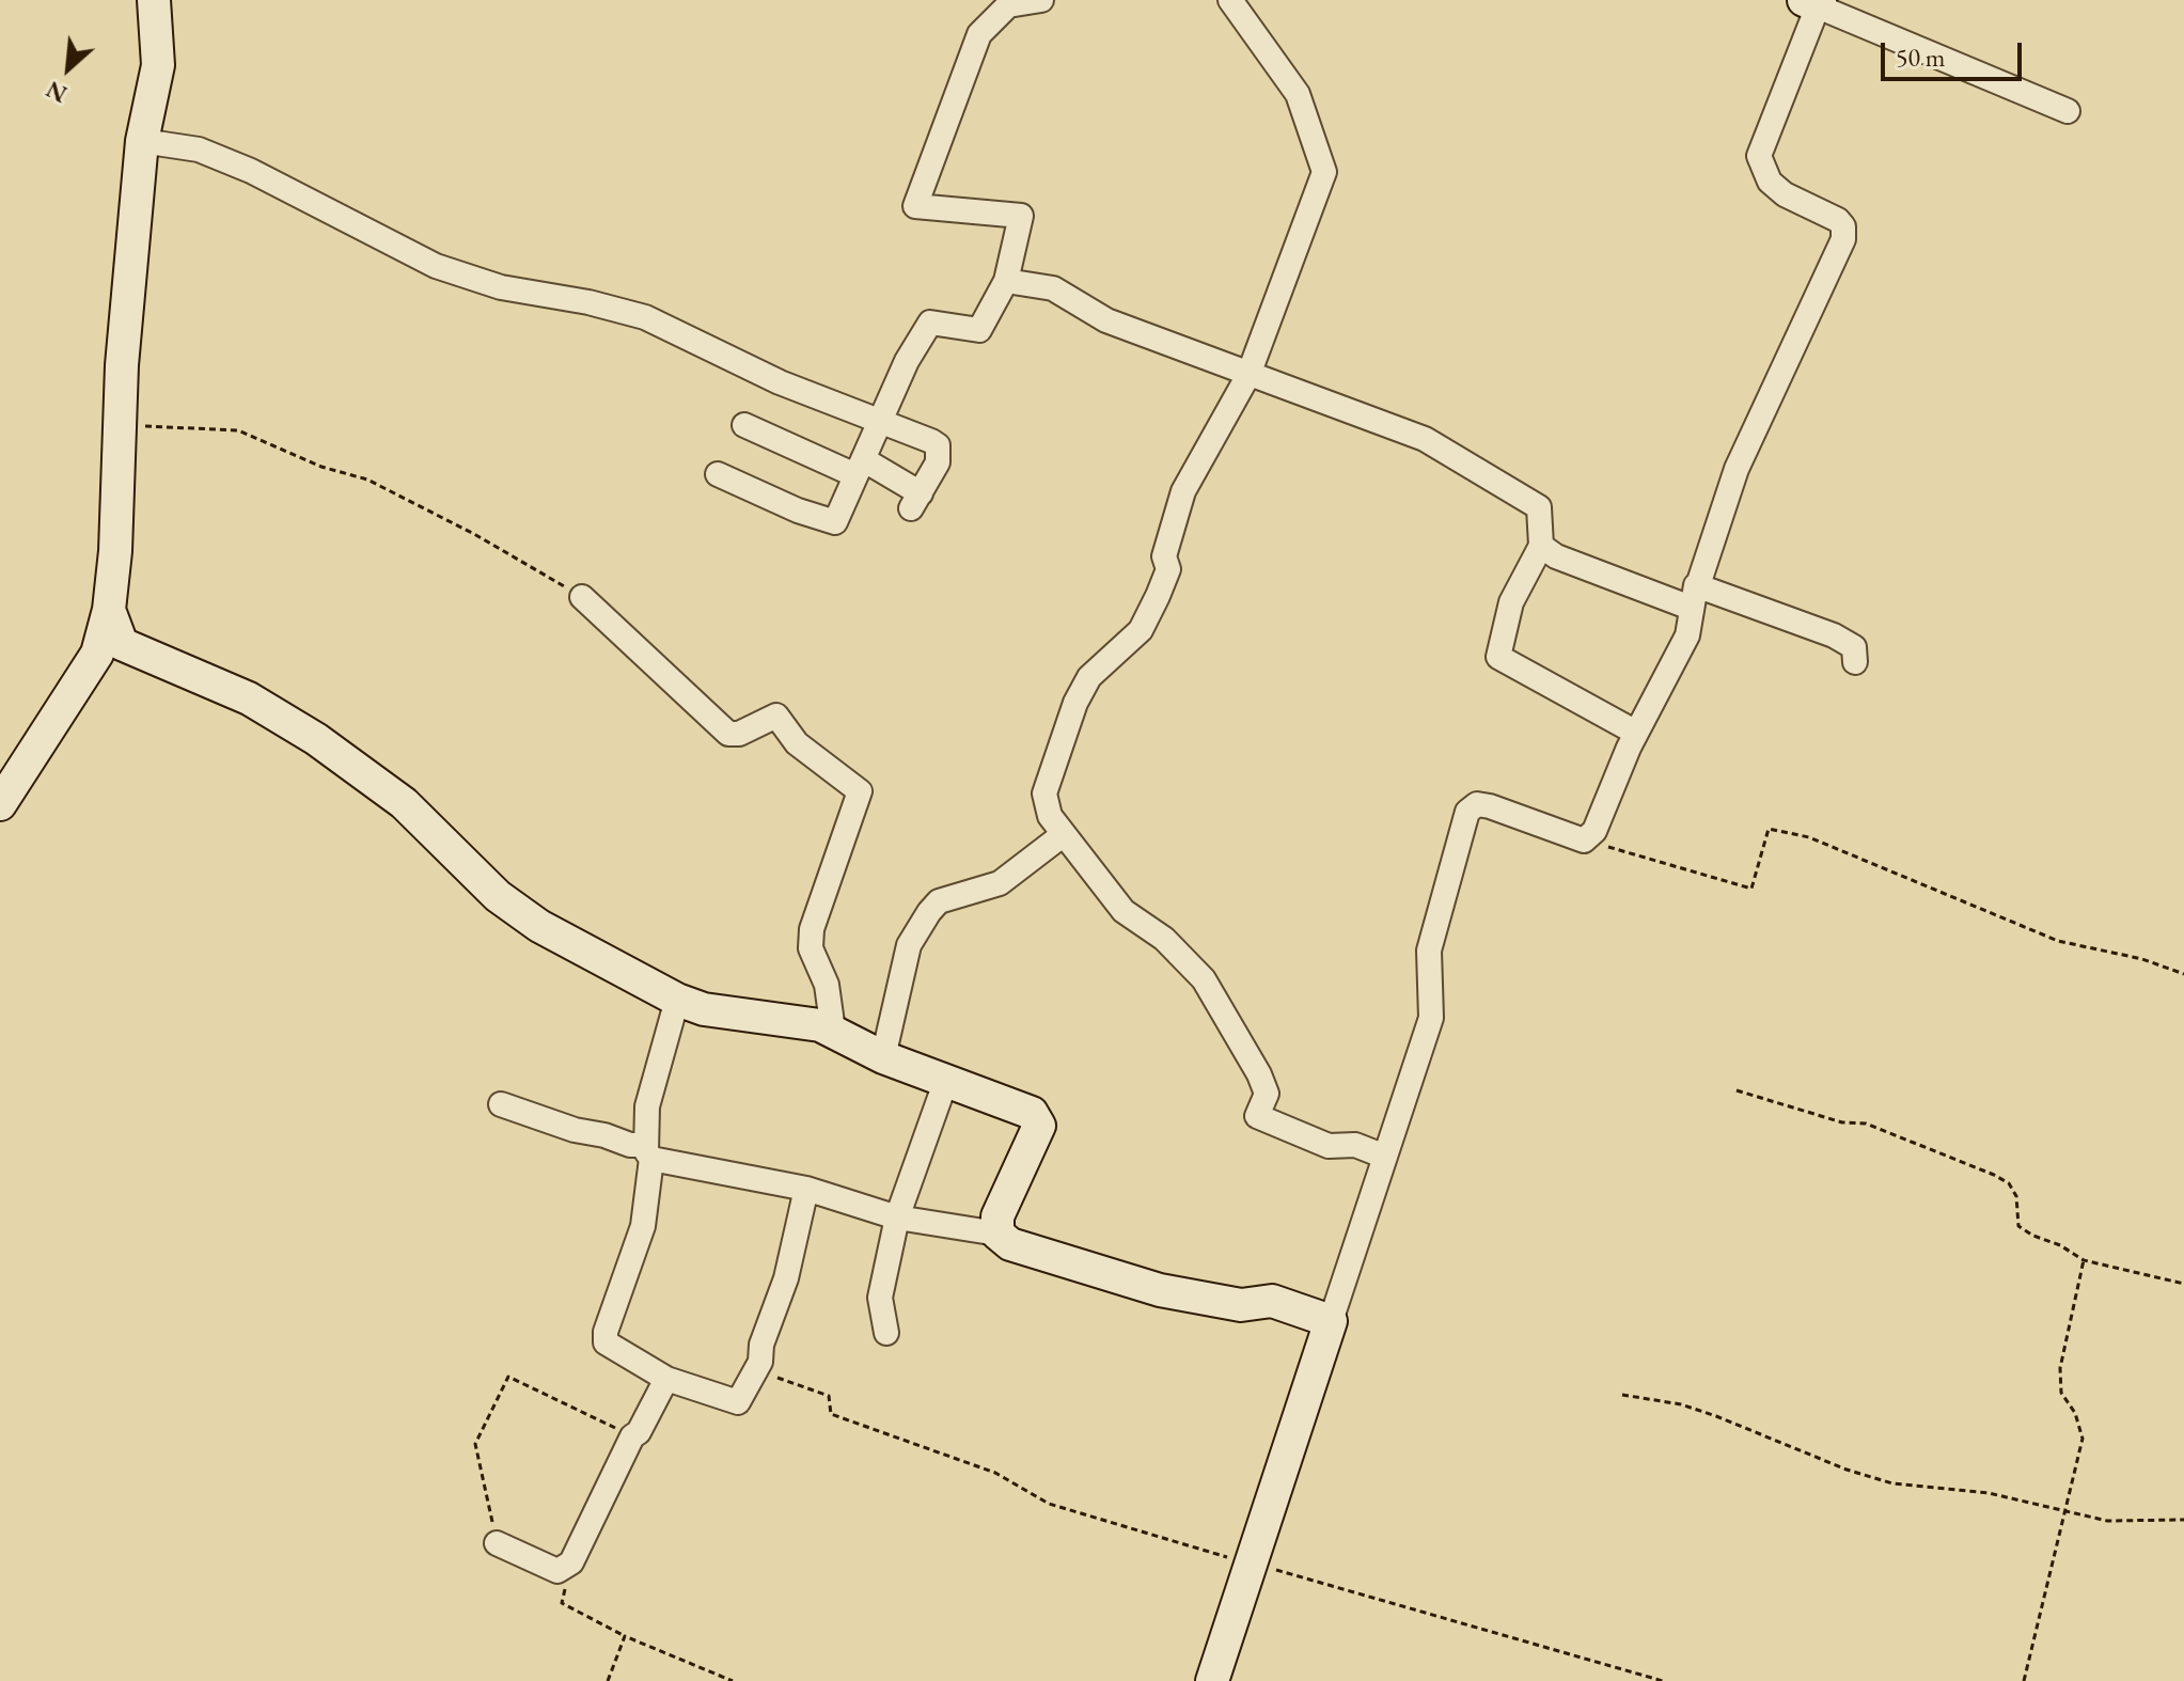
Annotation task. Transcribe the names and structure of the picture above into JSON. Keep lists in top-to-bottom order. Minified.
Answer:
{"scale_bar":"50 m","north":"bottom left"}
